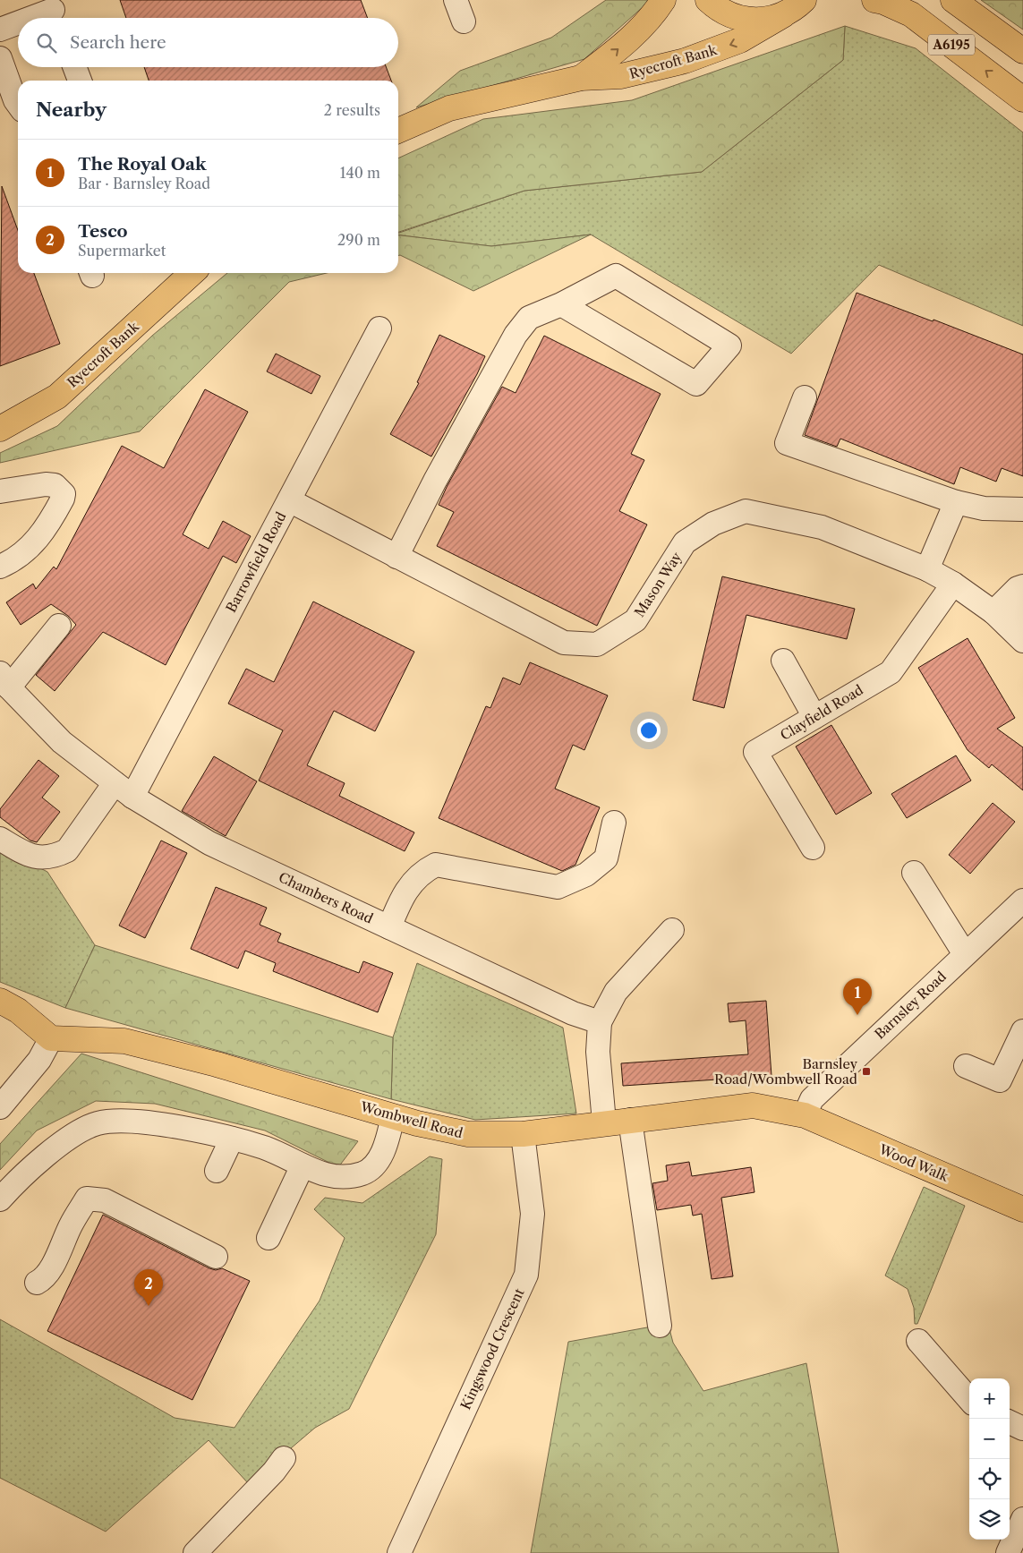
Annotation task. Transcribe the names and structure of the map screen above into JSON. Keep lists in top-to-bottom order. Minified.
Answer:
{"streets":{"main road":["A6195","Ryecroft Bank","Wombwell Road","Wood Walk"],"street":["Barrowfield Road","Mason Way","Clayfield Road","Chambers Road","Barnsley Road","Kingswood Crescent"]},"crossings":[["Barrowfield Road","Mason Way"],["Barrowfield Road","Chambers Road"],["Mason Way","Clayfield Road"],["Barnsley Road","Wombwell Road"],["Barnsley Road","Wood Walk"],["Wombwell Road","Wood Walk"],["Wombwell Road","Kingswood Crescent"]],"places":{"transit":["Barnsley Road/Wombwell Road"]},"page":{"search":"Search here","heading":["Nearby","2 results"],"list":[{"mark":"1","name":"The Royal Oak","note":"Bar · Barnsley Road","value":"140 m"},{"mark":"2","name":"Tesco","note":"Supermarket","value":"290 m"}],"pins":["1","2"],"map_buttons":["+","−"]}}
